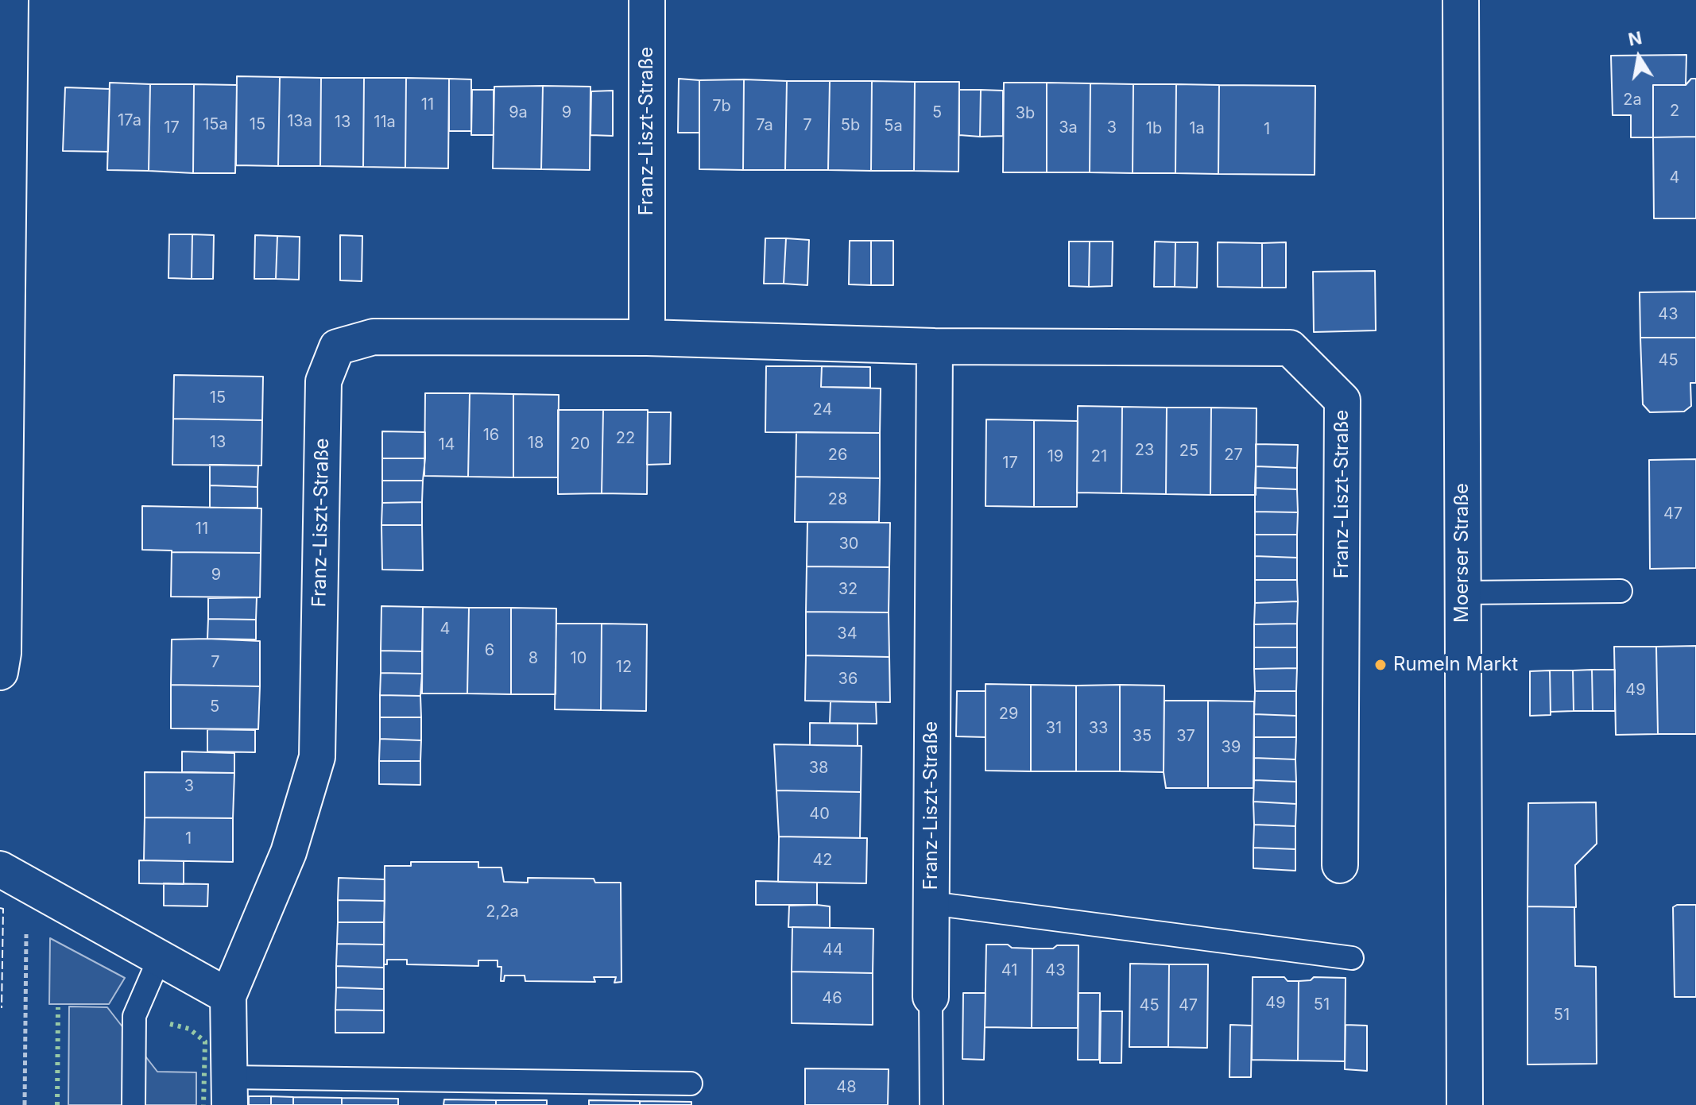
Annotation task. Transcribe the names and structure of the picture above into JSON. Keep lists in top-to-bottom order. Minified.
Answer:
{"streets":{"street":["Franz-Liszt-Straße","Moerser Straße"]},"places":["Rumeln Markt"],"house_numbers":["2a","11","7b","2","9a","9","5","3b","17a","13a","13","11a","15a","15","7a","7","5b","5a","17","3a","3","1b","1a","1","4","43","45","15","24","16","22","13","18","20","14","23","25","26","27","19","21","17","28","47","11","30","9","32","4","34","6","8","10","7","12","36","49","5","29","31","33","35","37","39","38","3","40","1","42","2,2a","44","41","43","46","49","51","45","47","51","48"],"north":"top"}
